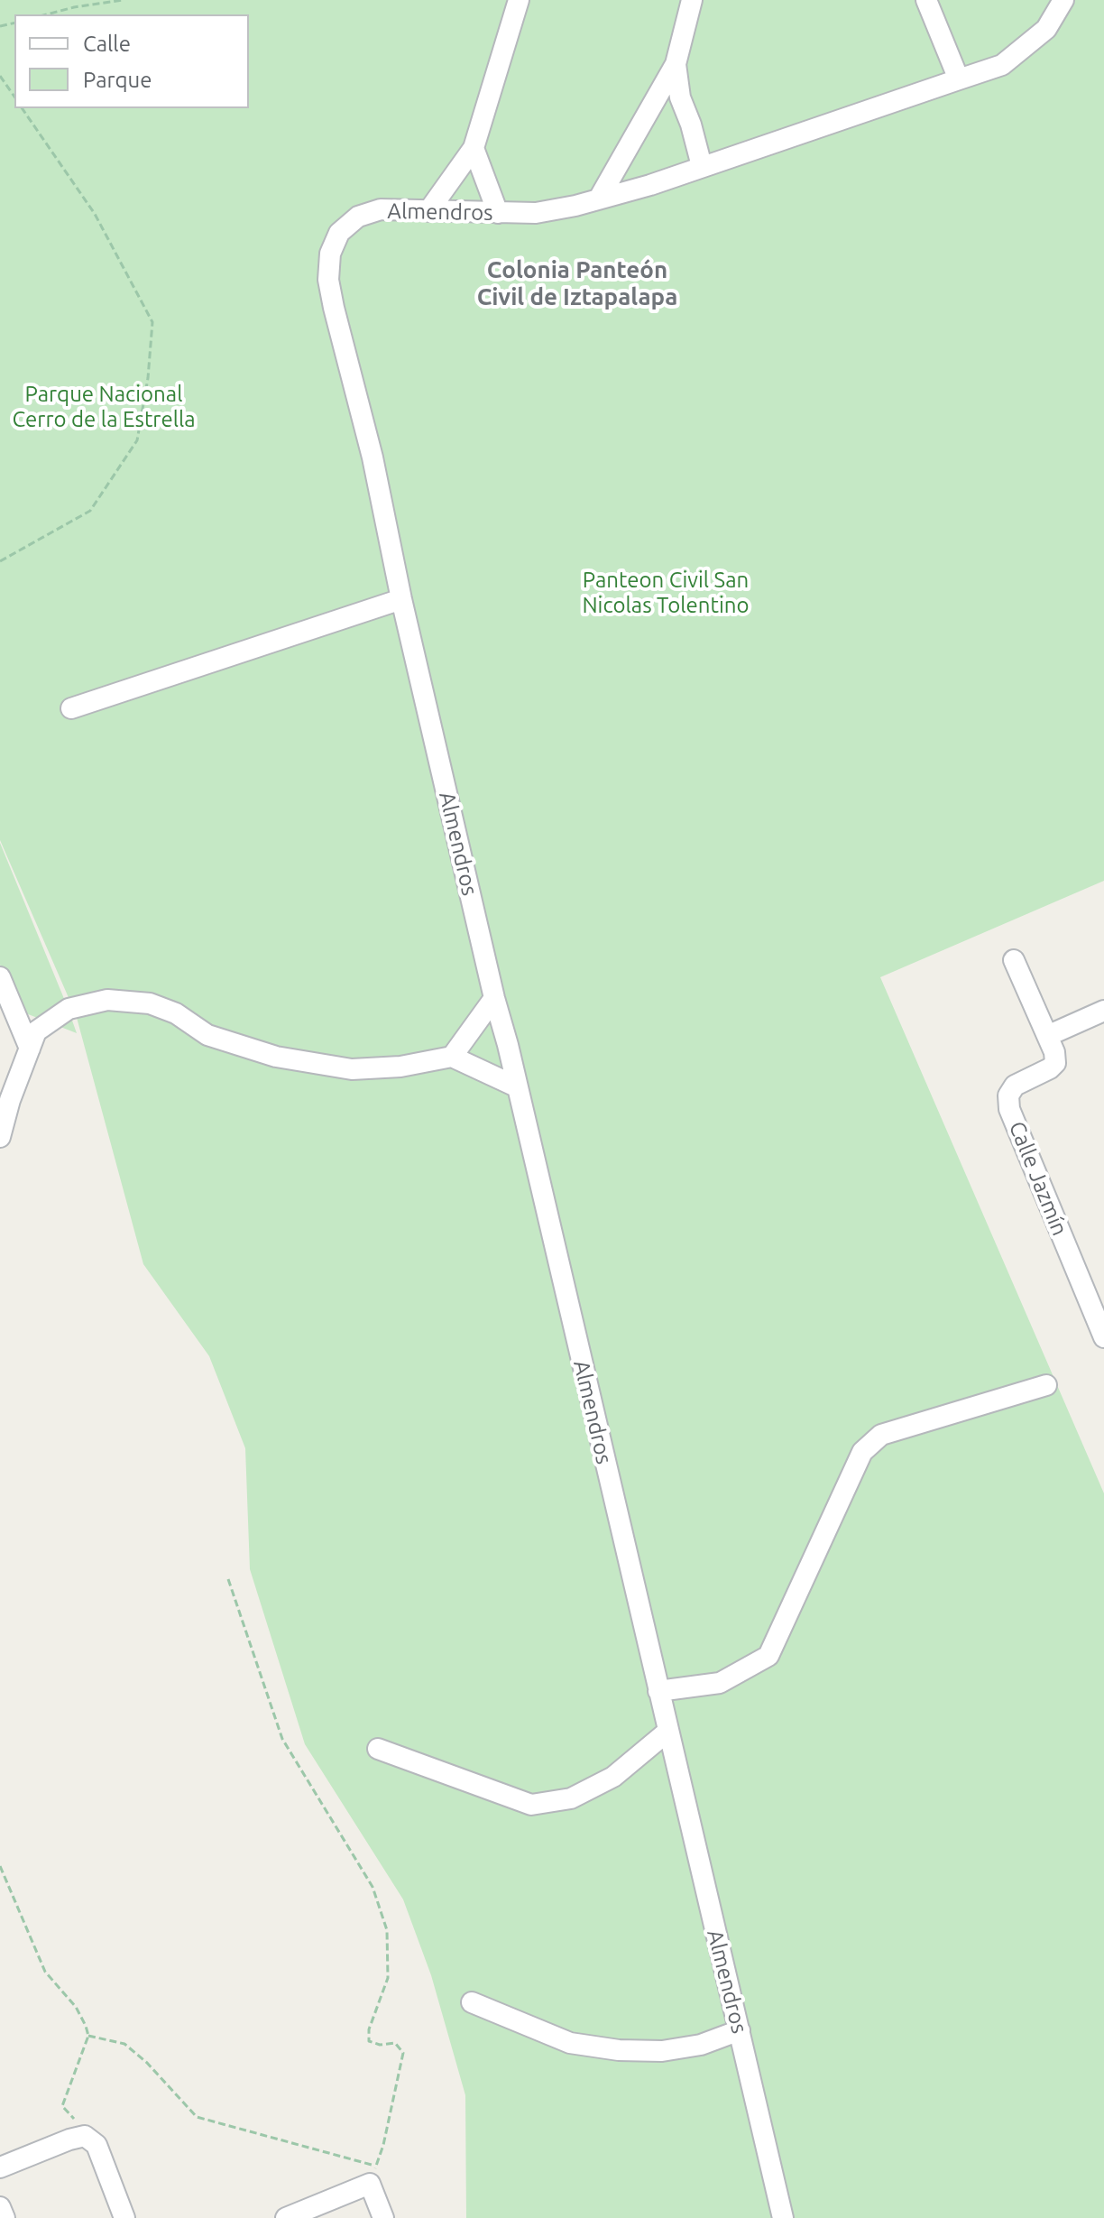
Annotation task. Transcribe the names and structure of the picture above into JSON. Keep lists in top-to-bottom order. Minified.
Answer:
{"streets":{"street":["Almendros","Calle Jazmín"]},"districts":["Colonia Panteón Civil de Iztapalapa"],"parks":["Parque Nacional Cerro de la Estrella","Panteon Civil San Nicolas Tolentino"],"legend":["Calle","Parque"]}
